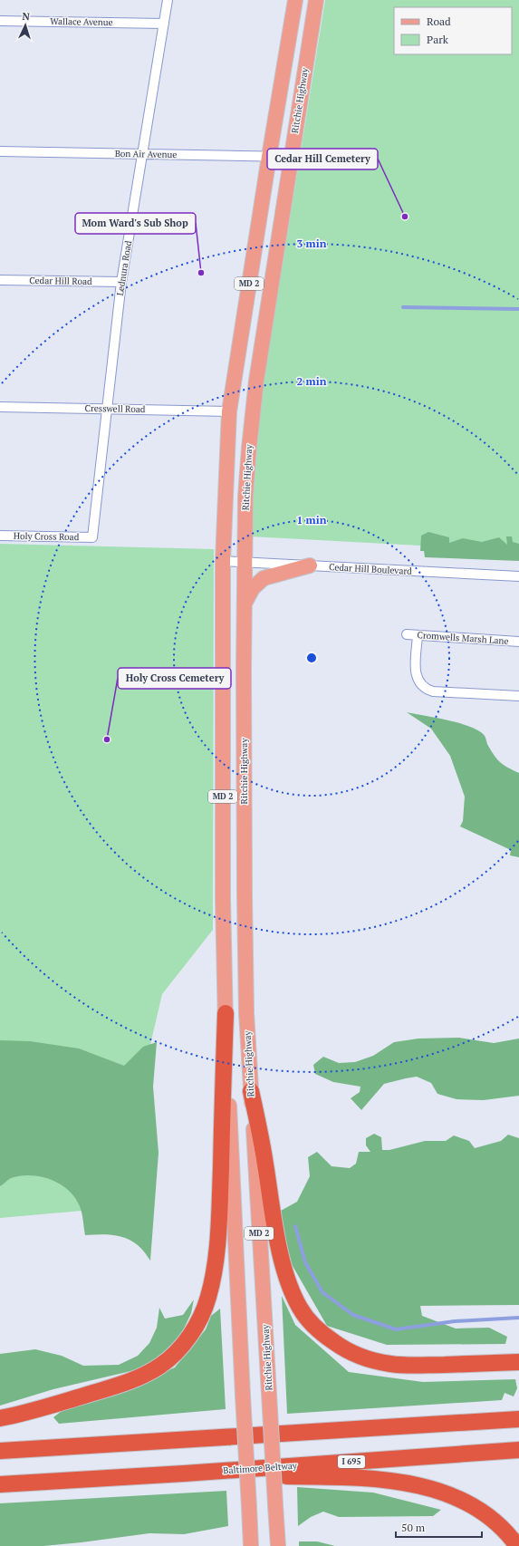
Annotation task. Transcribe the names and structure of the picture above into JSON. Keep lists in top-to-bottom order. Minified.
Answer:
{"streets":{"highway":["I 695","Baltimore Beltway"],"main road":["Ritchie Highway","MD 2"],"street":["Wallace Avenue","Bon Air Avenue","Lednura Road","Cedar Hill Road","Cresswell Road","Holy Cross Road","Cedar Hill Boulevard","Cromwells Marsh Lane"]},"crossings":[["Wallace Avenue","Lednura Road"],["Ritchie Highway","Bon Air Avenue"],["Ritchie Highway","Cedar Hill Boulevard"],["Bon Air Avenue","Lednura Road"],["Bon Air Avenue","MD 2"],["Lednura Road","Cedar Hill Road"],["Lednura Road","Cresswell Road"],["Lednura Road","Holy Cross Road"],["MD 2","Cresswell Road"],["MD 2","Cedar Hill Boulevard"]],"places":["Cedar Hill Cemetery","Mom Ward's Sub Shop","Holy Cross Cemetery"],"legend":["Road","Park"],"scale_bar":"50 m","north":"top","rings":["3 min","2 min","1 min"]}
